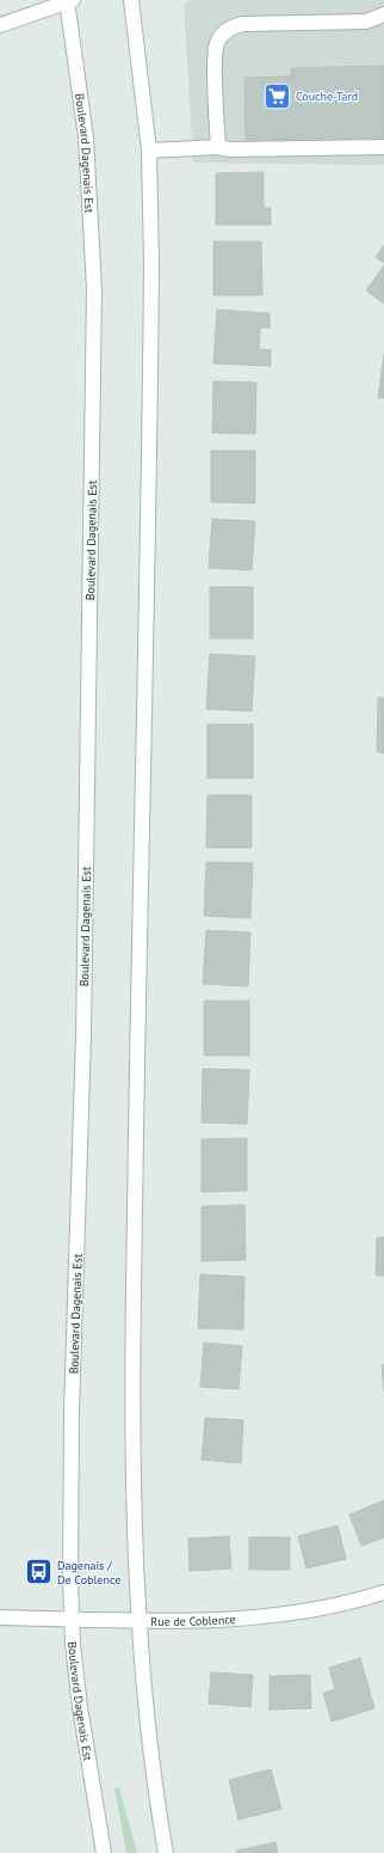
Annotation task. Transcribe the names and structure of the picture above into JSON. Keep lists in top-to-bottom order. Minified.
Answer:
{"streets":{"main road":["Boulevard Dagenais Est","Rue de Coblence"]},"crossings":[["Boulevard Dagenais Est","Rue de Coblence"]],"places":{"supermarket":["Couche-Tard"],"bus stop":["Dagenais / De Coblence"]}}
